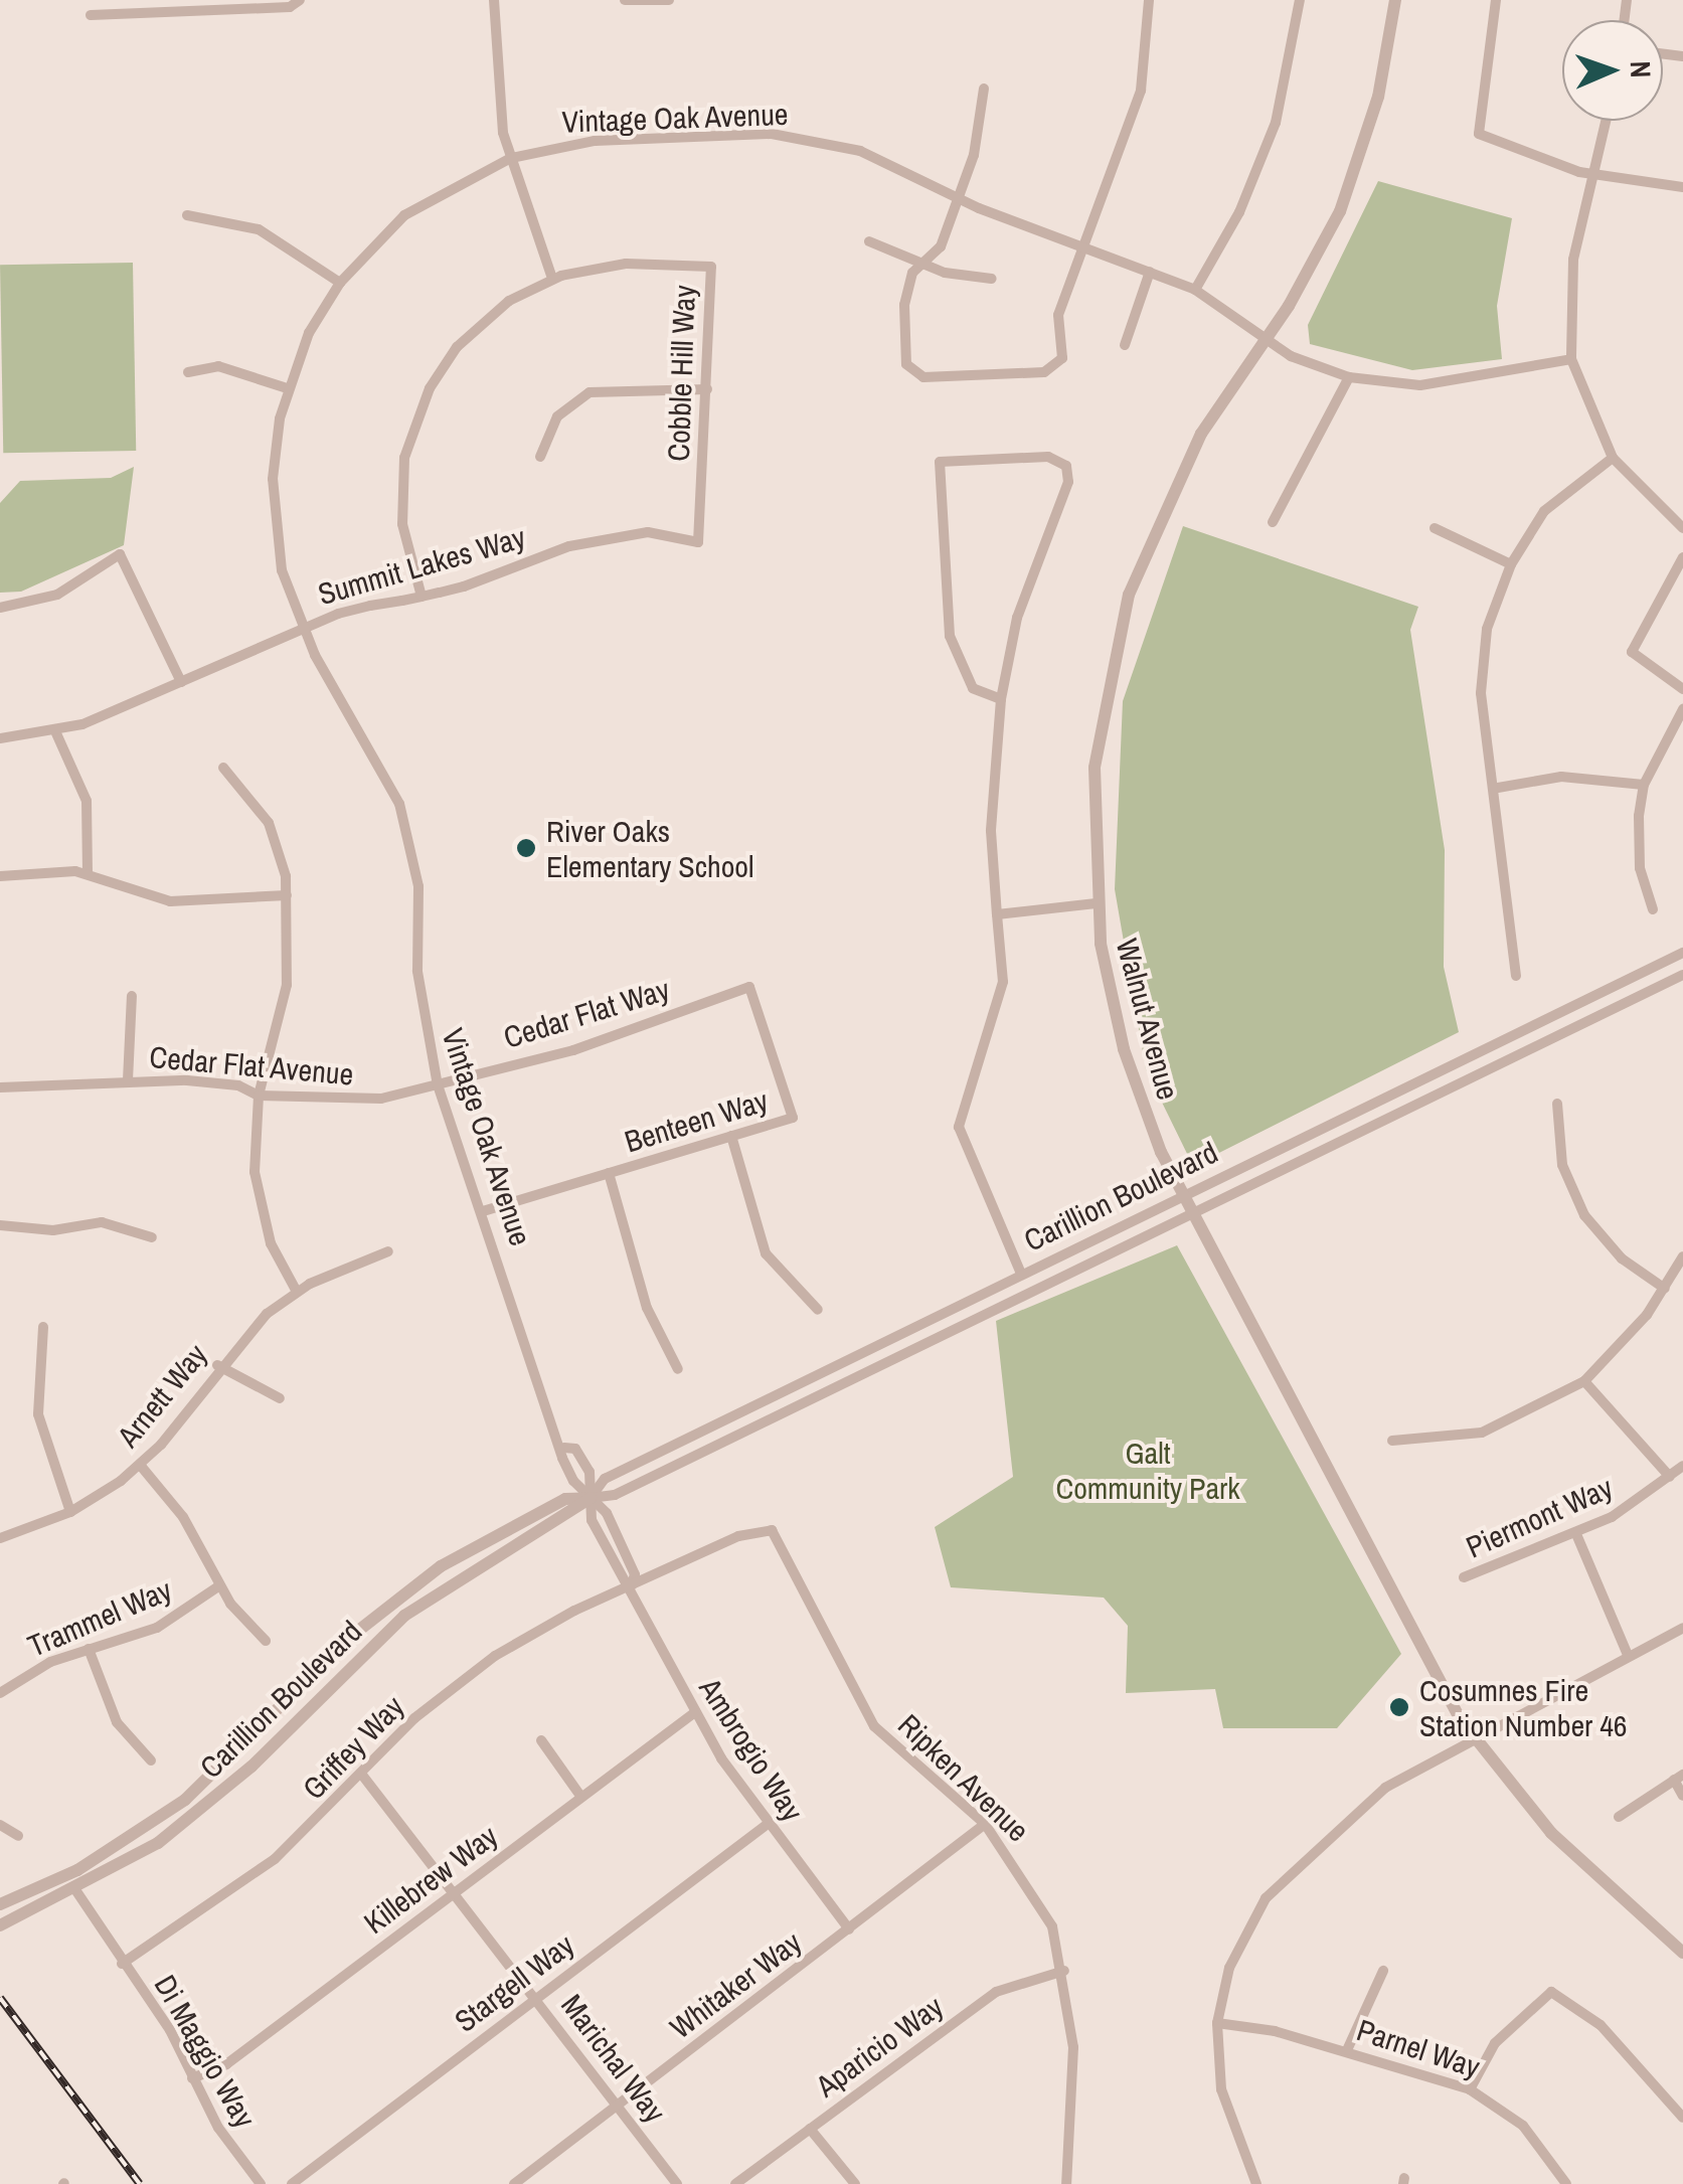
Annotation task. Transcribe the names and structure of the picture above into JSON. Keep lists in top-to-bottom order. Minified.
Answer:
{"streets":{"street":["Vintage Oak Avenue","Cobble Hill Way","Summit Lakes Way","Cedar Flat Way","Walnut Avenue","Cedar Flat Avenue","Benteen Way","Carillion Boulevard","Arnett Way","Piermont Way","Trammel Way","Griffey Way","Ambrogio Way","Ripken Avenue","Killebrew Way","Stargell Way","Whitaker Way","Aparicio Way","Parnel Way","Di Maggio Way","Marichal Way"]},"crossings":[["Vintage Oak Avenue","Summit Lakes Way"],["Vintage Oak Avenue","Cedar Flat Way"],["Vintage Oak Avenue","Walnut Avenue"],["Vintage Oak Avenue","Cedar Flat Avenue"],["Vintage Oak Avenue","Benteen Way"],["Vintage Oak Avenue","Carillion Boulevard"],["Vintage Oak Avenue","Ambrogio Way"],["Cobble Hill Way","Summit Lakes Way"],["Cedar Flat Way","Cedar Flat Avenue"],["Cedar Flat Way","Benteen Way"],["Walnut Avenue","Carillion Boulevard"],["Carillion Boulevard","Ambrogio Way"],["Carillion Boulevard","Di Maggio Way"],["Griffey Way","Ambrogio Way"],["Griffey Way","Ripken Avenue"],["Griffey Way","Di Maggio Way"],["Griffey Way","Marichal Way"],["Ambrogio Way","Ripken Avenue"],["Ambrogio Way","Killebrew Way"],["Ambrogio Way","Stargell Way"],["Ambrogio Way","Whitaker Way"],["Ripken Avenue","Whitaker Way"],["Ripken Avenue","Aparicio Way"],["Killebrew Way","Di Maggio Way"],["Killebrew Way","Marichal Way"],["Stargell Way","Marichal Way"],["Whitaker Way","Marichal Way"]],"parks":["Galt Community Park"],"places":["River Oaks Elementary School","Cosumnes Fire Station Number 46"],"north":"right"}
